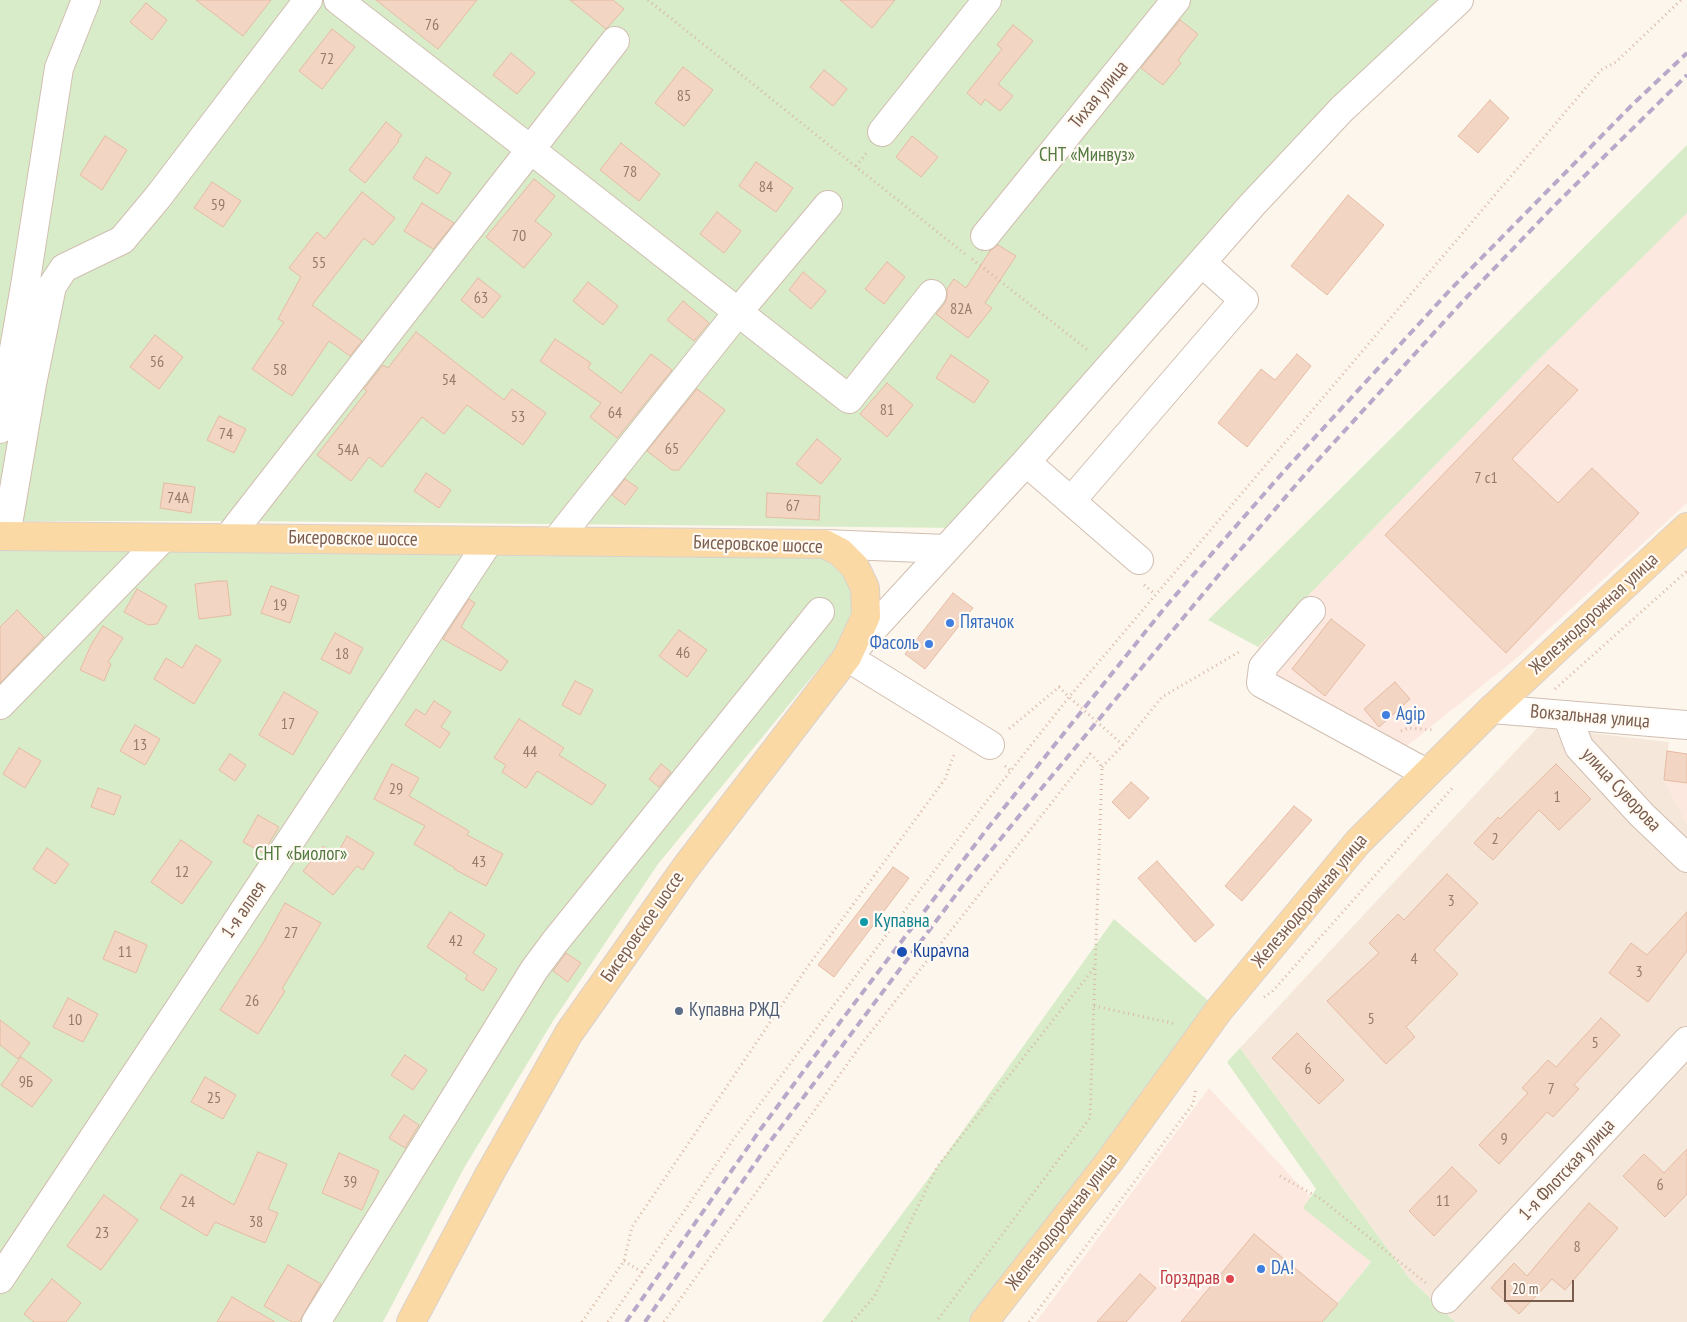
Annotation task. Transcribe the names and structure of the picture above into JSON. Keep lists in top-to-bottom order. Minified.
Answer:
{"streets":{"main road":["Бисеровское шоссе","Железнодорожная улица"],"street":["Тихая улица","Вокзальная улица","улица Суворова","1-я аллея","1-я Флотская улица"]},"crossings":[["Бисеровское шоссе","1-я аллея"],["Железнодорожная улица","Вокзальная улица"],["Вокзальная улица","улица Суворова"]],"parks":["СНТ «Минвуз»","СНТ «Биолог»"],"places":["Пятачок","Фасоль","Agip","Купавна","Kupavna","Купавна РЖД","DA!","Горздрав"],"house_numbers":["76","72","85","78","84","59","70","55","63","82А","56","58","54","81","64","53","74","65","54А","7 с1","74А","67","19","46","18","17","13","44","29","1","2","43","12","3","27","42","11","4","3","26","5","10","5","6","9Б","7","25","9","39","6","11","24","38","23","8"],"scale_bar":"20 m"}
